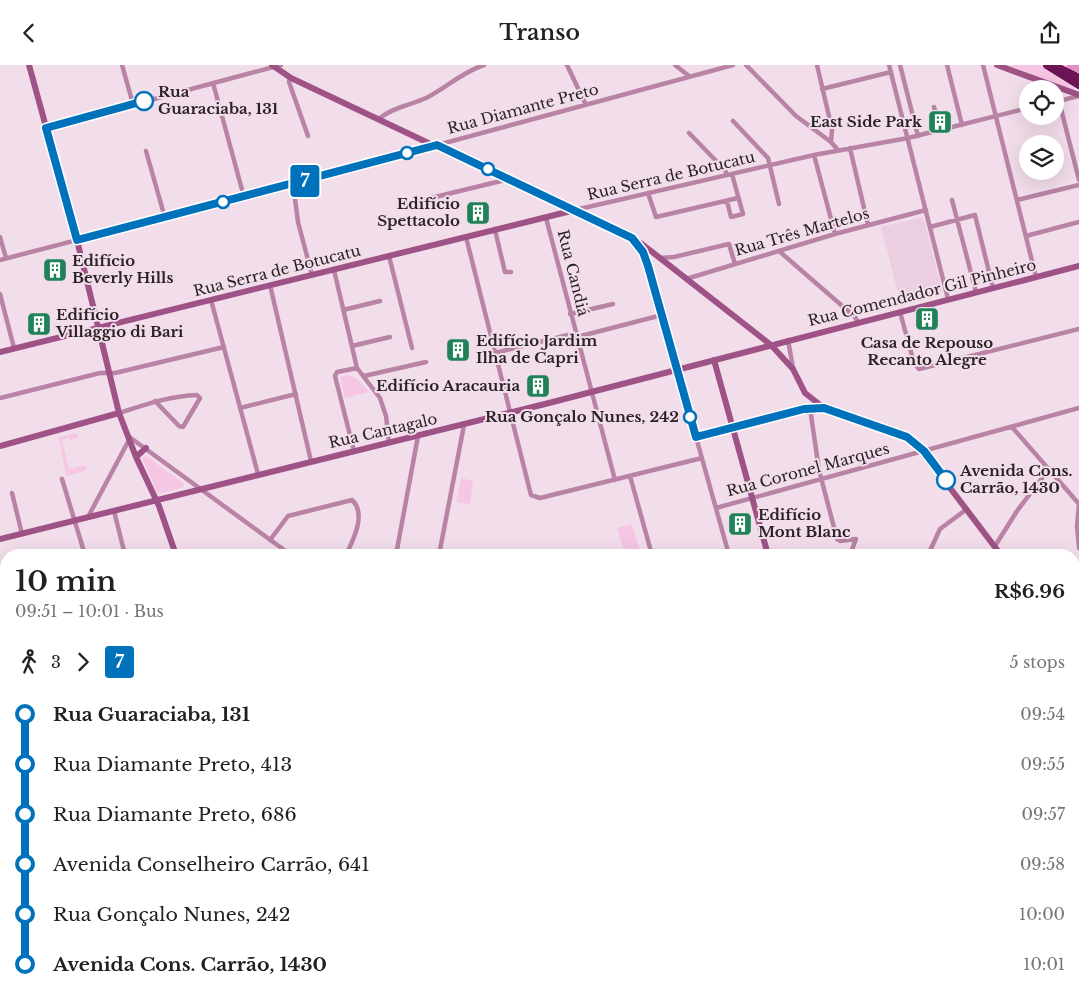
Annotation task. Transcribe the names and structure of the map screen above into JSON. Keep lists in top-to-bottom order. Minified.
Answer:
{"streets":{"street":["Rua Diamante Preto","Rua Serra de Botucatu","Rua Três Martelos","Rua Candiá","Rua Comendador Gil Pinheiro","Rua Cantagalo","Rua Coronel Marques"]},"crossings":[["Rua Serra de Botucatu","Rua Candiá"],["Rua Candiá","Rua Cantagalo"],["Rua Comendador Gil Pinheiro","Rua Cantagalo"]],"places":{"other":["Rua Guaraciaba, 131","Rua Gonçalo Nunes, 242","Avenida Cons. Carrão, 1430"],"building":["East Side Park","Edifício Spettacolo","Edifício Beverly Hills","Casa de Repouso Recanto Alegre","Edifício Villaggio di Bari","Edifício Jardim Ilha de Capri","Edifício Aracauria","Edifício Mont Blanc"]},"lines":["bus line 7"],"page":{"header":"Transo","on_map":"7","heading":["10 min","09:51 – 10:01 · Bus","R$6.96"],"legs":["3","7","5 stops"],"list":[{"name":"Rua Guaraciaba, 131","value":"09:54"},{"name":"Rua Diamante Preto, 413","value":"09:55"},{"name":"Rua Diamante Preto, 686","value":"09:57"},{"name":"Avenida Conselheiro Carrão, 641","value":"09:58"},{"name":"Rua Gonçalo Nunes, 242","value":"10:00"},{"name":"Avenida Cons. Carrão, 1430","value":"10:01"}]}}
